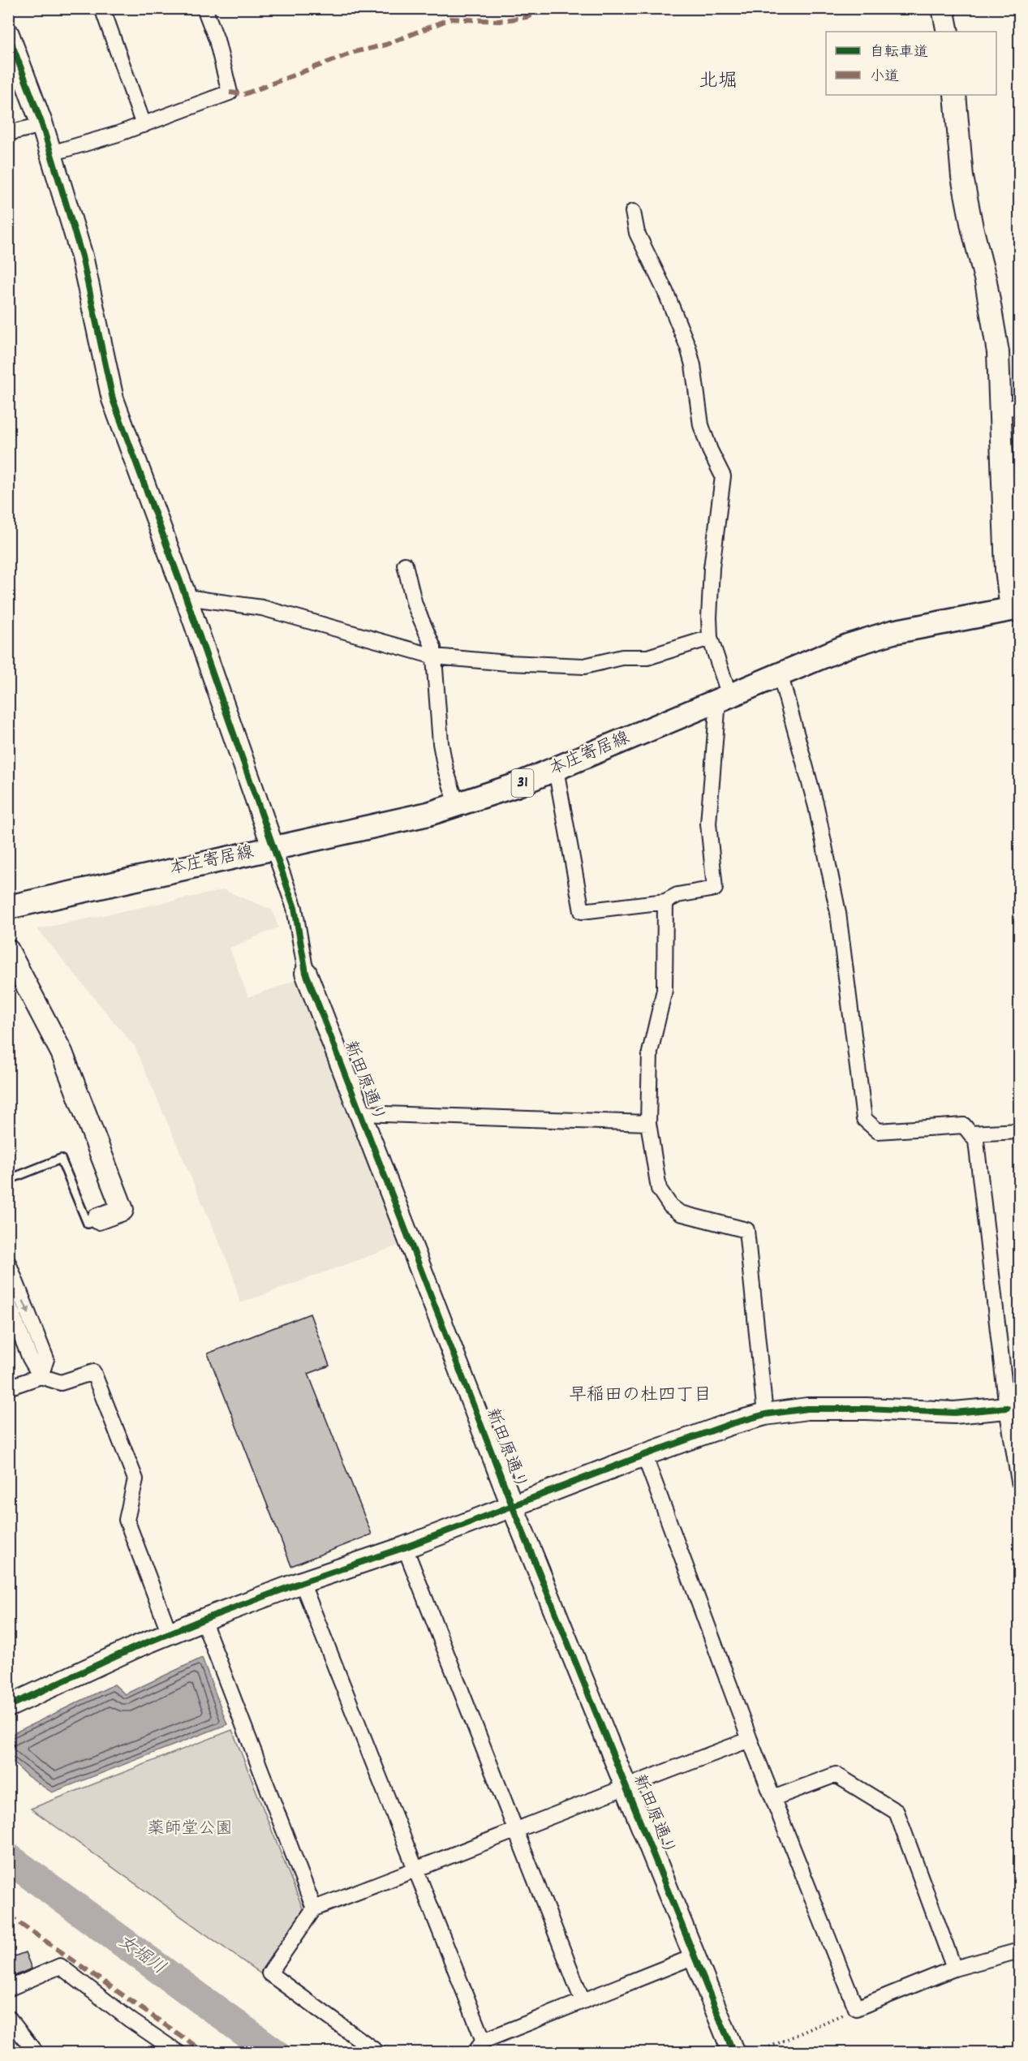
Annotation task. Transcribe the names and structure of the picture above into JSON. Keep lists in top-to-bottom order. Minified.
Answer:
{"streets":{"main road":["本庄寄居線","31"],"street":["新田原通り"]},"crossings":[["本庄寄居線","新田原通り"]],"districts":["北堀","早稲田の杜四丁目"],"water":["女堀川"],"parks":["薬師堂公園"],"legend":["自転車道","小道"]}
